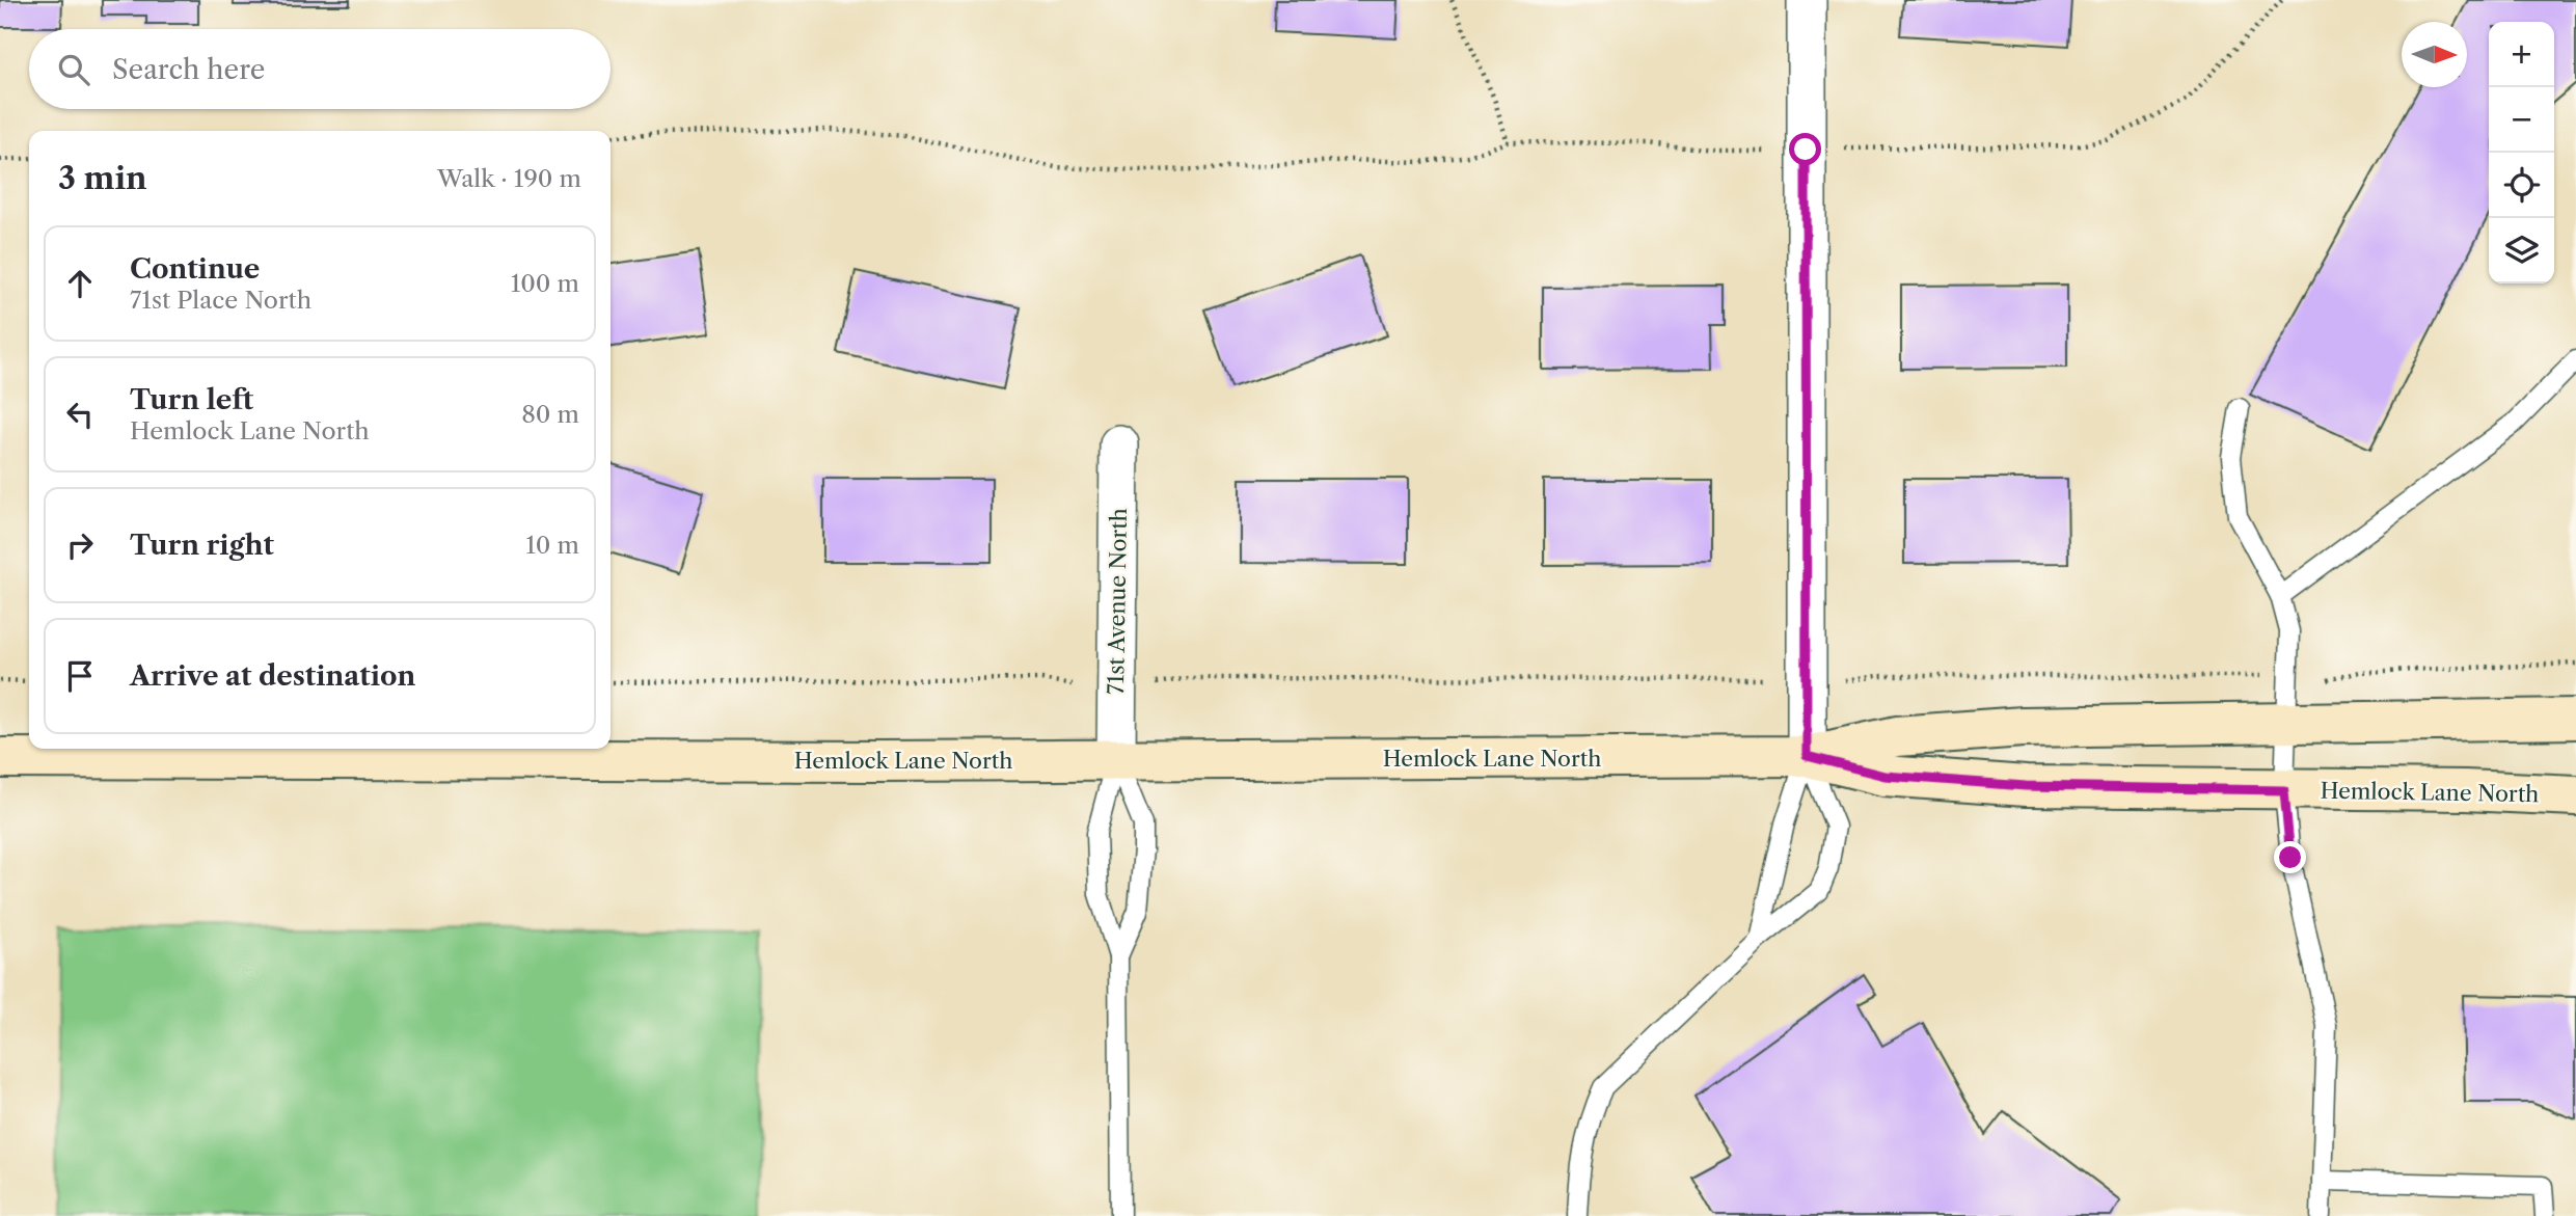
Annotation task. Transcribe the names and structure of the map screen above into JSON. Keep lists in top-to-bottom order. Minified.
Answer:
{"streets":{"main road":["Hemlock Lane North"],"street":["71st Avenue North"]},"crossings":[["71st Avenue North","Hemlock Lane North"]],"north":"right","page":{"map_buttons":["+","−"],"search":"Search here","heading":["3 min","Walk · 190 m"],"list":[["Continue","71st Place North","100 m"],["Turn left","Hemlock Lane North","80 m"],["Turn right","10 m"],"Arrive at destination"]}}
